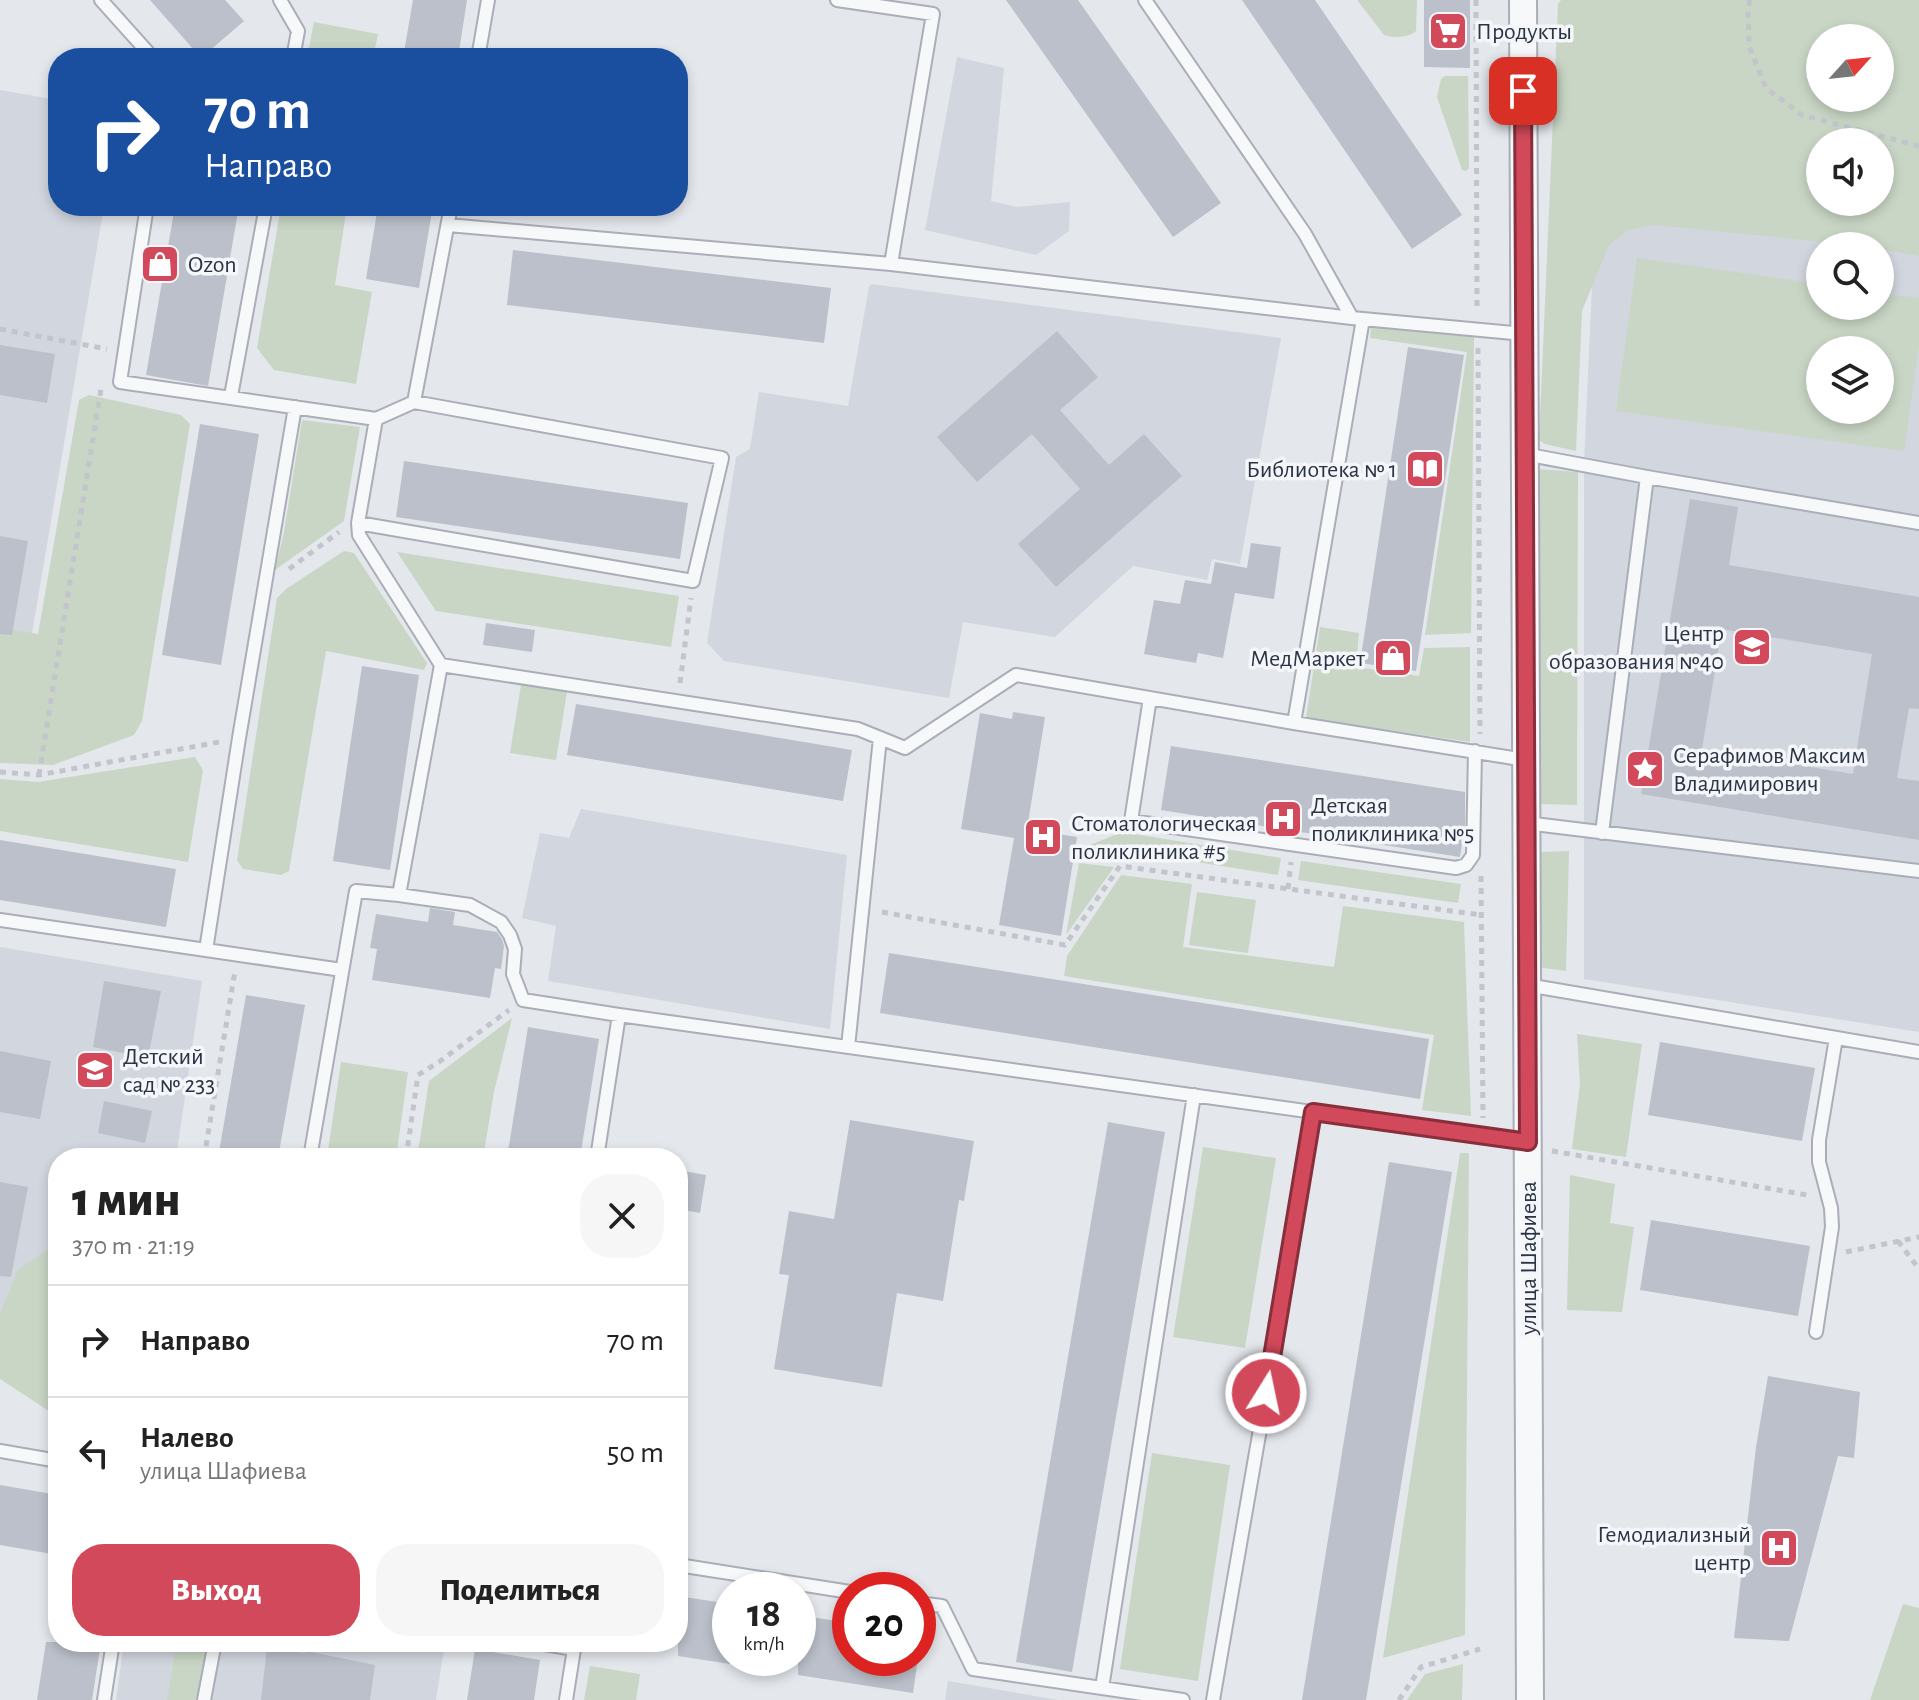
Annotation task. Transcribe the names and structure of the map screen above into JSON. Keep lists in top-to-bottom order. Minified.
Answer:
{"streets":{"street":["улица Шафиева"]},"places":{"supermarket":["Продукты"],"shop":["Ozon","МедМаркет"],"library":["Библиотека № 1"],"school or university":["Центр образования №40","Детский сад № 233"],"place":["Серафимов Максим Владимирович"],"hospital":["Детская поликлиника №5","Стоматологическая поликлиника #5","Гемодиализный центр"]},"north":"top right","page":{"turn":["70 m","Направо"],"heading":["1 мин","370 m · 21:19"],"list":[{"name":"Направо","value":"70 m"},{"name":"Налево","note":"улица Шафиева","value":"50 m"}],"buttons":["Выход","Поделиться"],"speed":"18 km/h","limit":"20"}}
